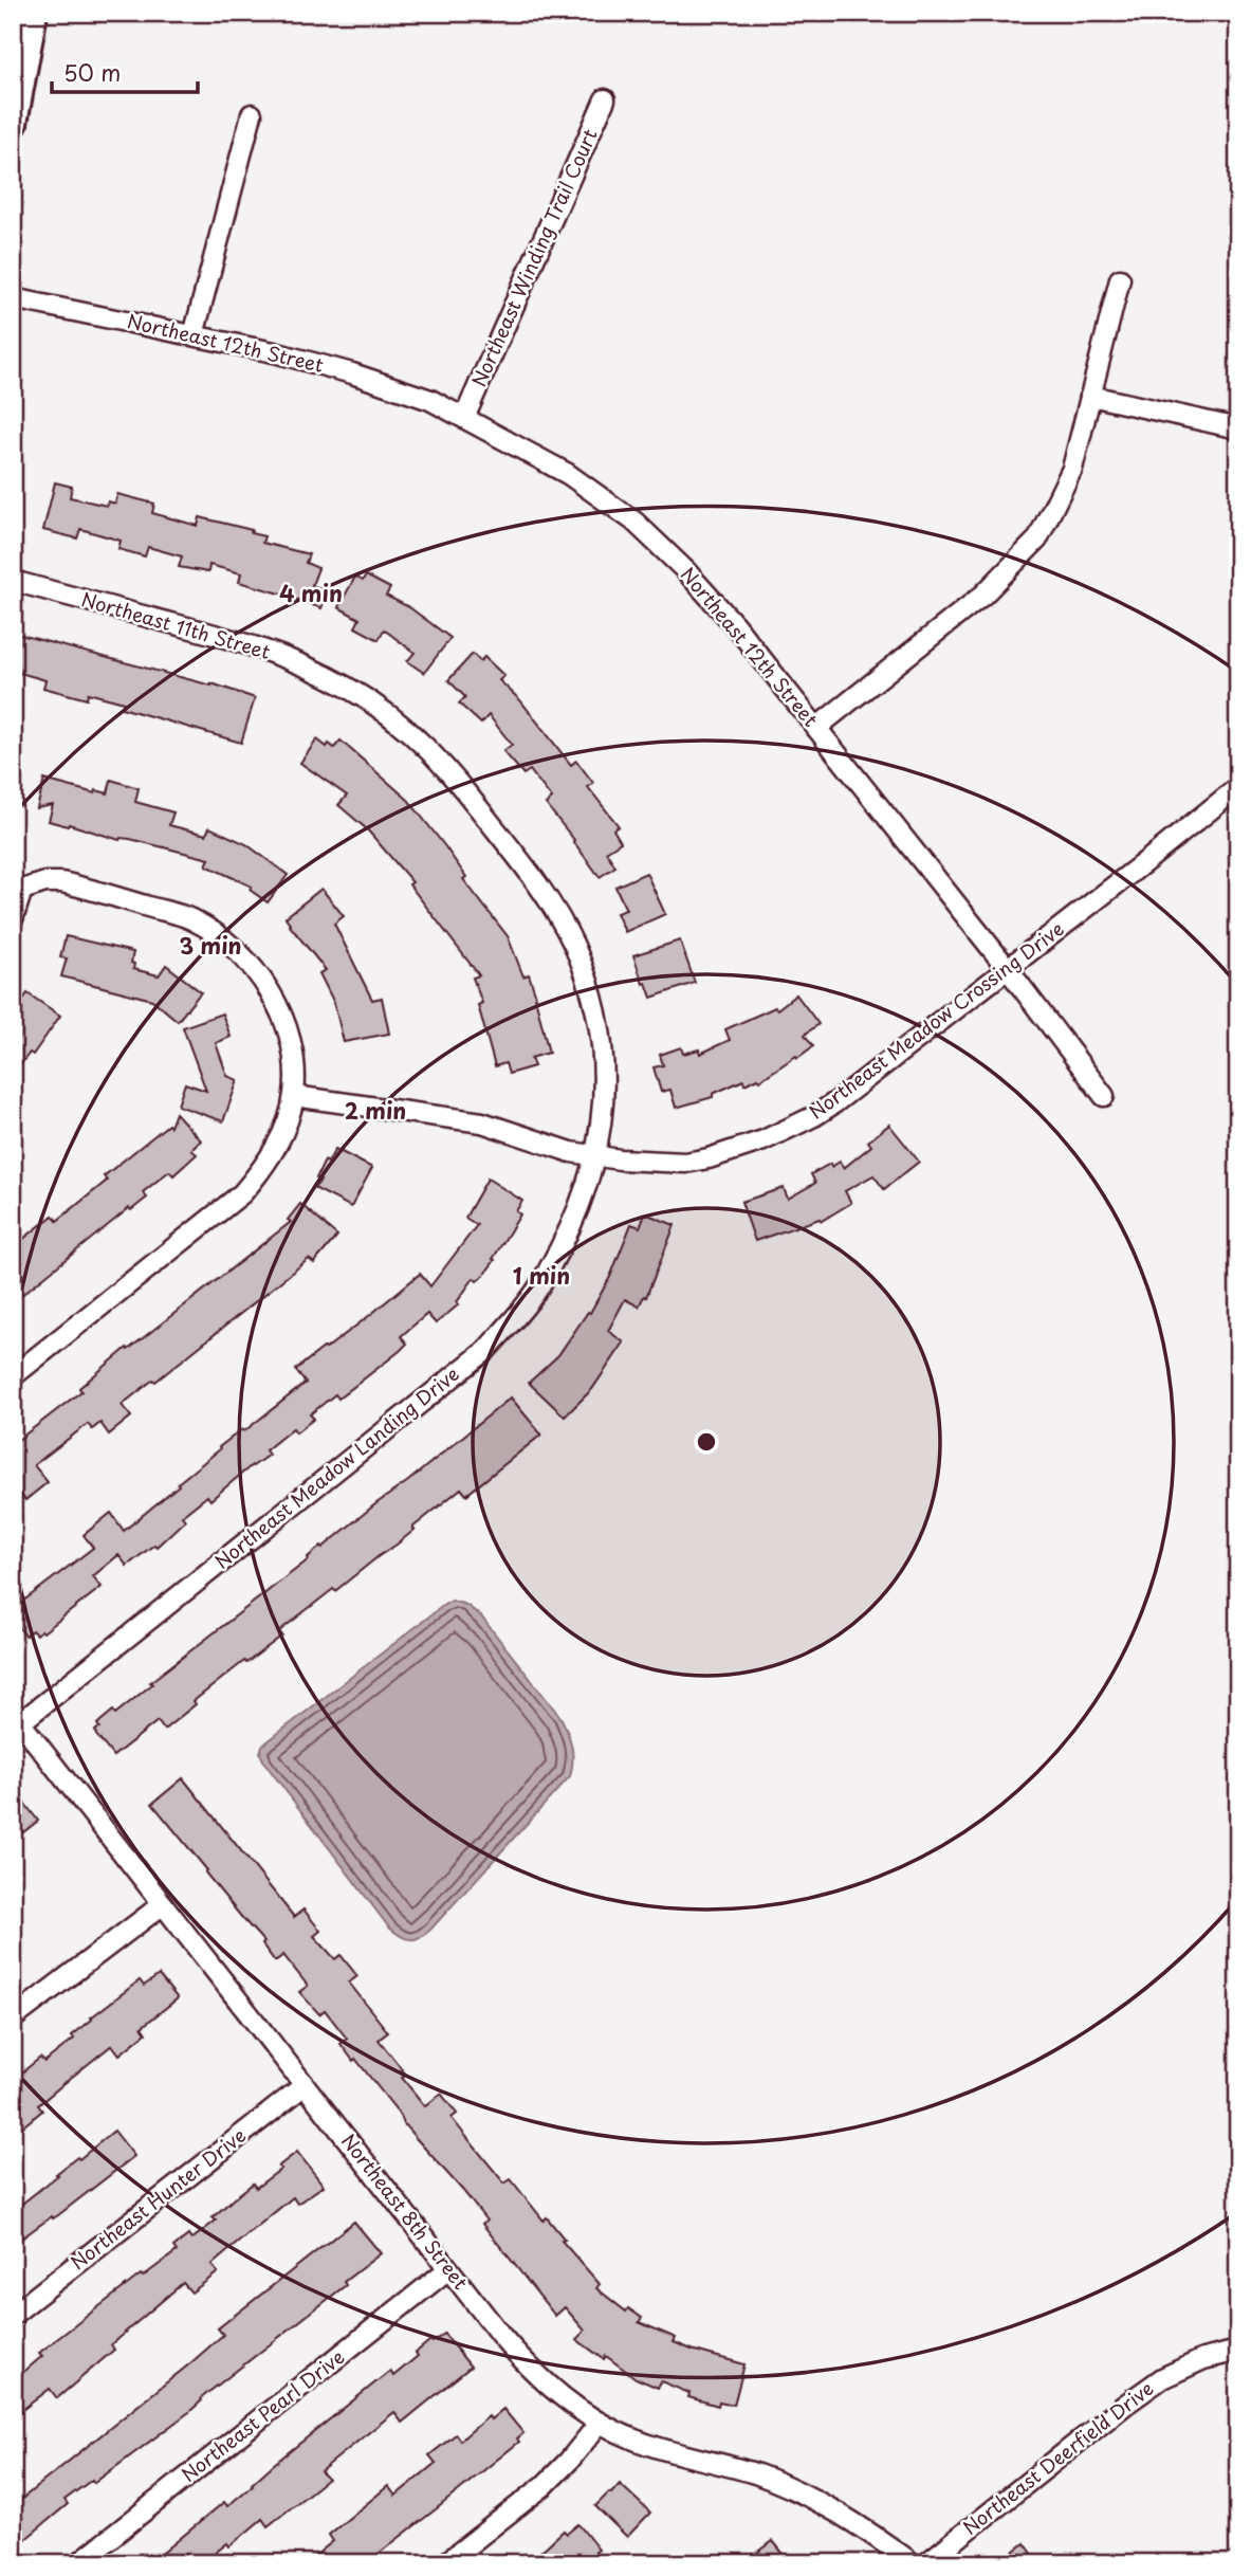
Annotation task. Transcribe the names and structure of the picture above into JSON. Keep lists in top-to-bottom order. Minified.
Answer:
{"streets":{"street":["Northeast Winding Trail Court","Northeast 12th Street","Northeast 11th Street","Northeast Meadow Crossing Drive","Northeast Meadow Landing Drive","Northeast Hunter Drive","Northeast 8th Street","Northeast Pearl Drive","Northeast Deerfield Drive"]},"crossings":[["Northeast Winding Trail Court","Northeast 12th Street"],["Northeast 12th Street","Northeast Meadow Crossing Drive"],["Northeast 11th Street","Northeast Meadow Crossing Drive"],["Northeast 11th Street","Northeast Meadow Landing Drive"],["Northeast Meadow Crossing Drive","Northeast Meadow Landing Drive"],["Northeast Meadow Landing Drive","Northeast 8th Street"],["Northeast Hunter Drive","Northeast 8th Street"],["Northeast 8th Street","Northeast Pearl Drive"]],"scale_bar":"50 m","rings":["4 min","3 min","2 min","1 min"]}
